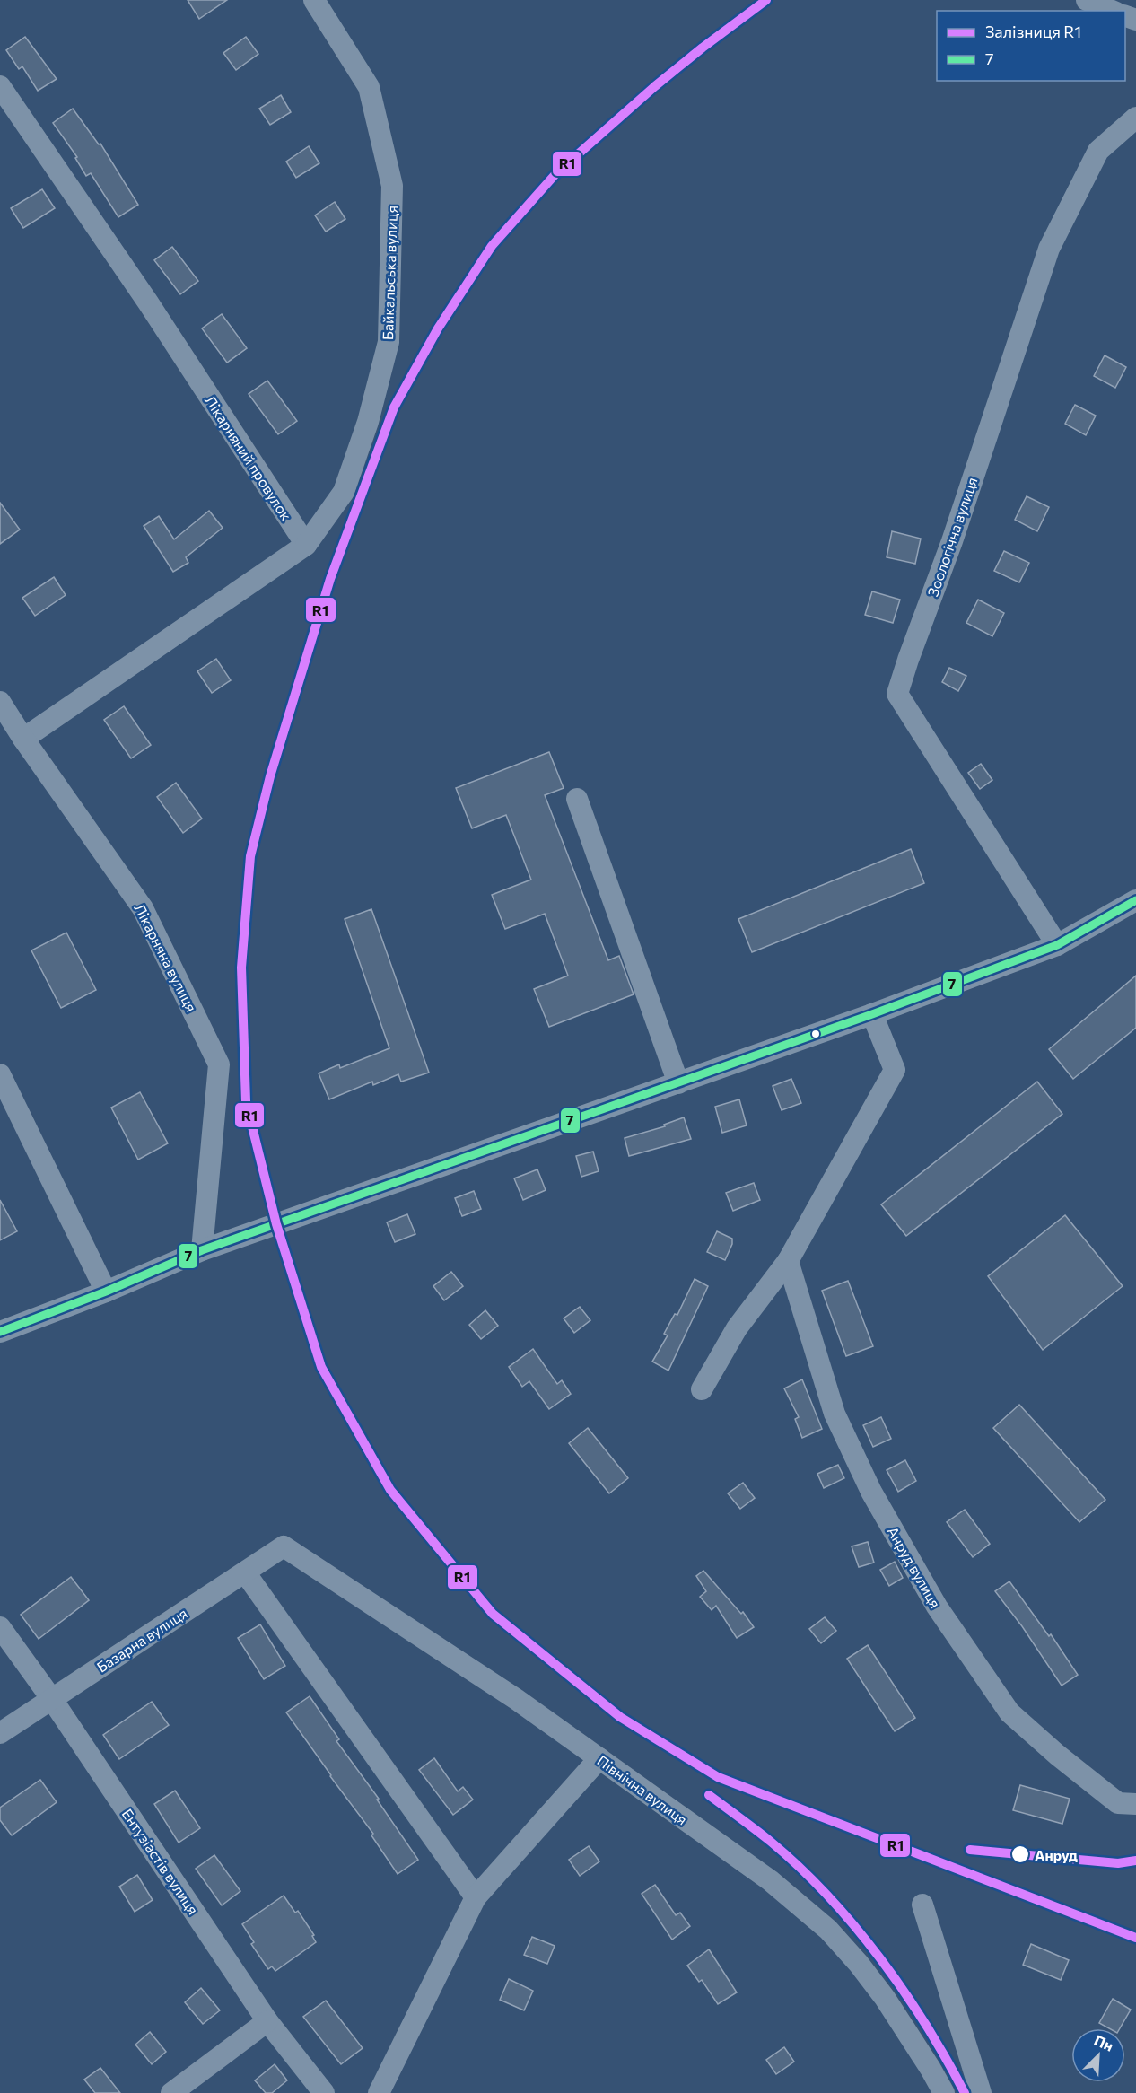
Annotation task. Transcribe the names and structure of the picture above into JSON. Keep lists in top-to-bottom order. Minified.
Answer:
{"streets":{"street":["Байкальська вулиця","Лікарняний провулок","Зоологічна вулиця","Лікарняна вулиця","Анруд вулиця","Базарна вулиця","Північна вулиця","Ентузіастів вулиця"]},"crossings":[["Байкальська вулиця","Лікарняний провулок"],["Базарна вулиця","Північна вулиця"],["Базарна вулиця","Ентузіастів вулиця"]],"places":["Анруд"],"lines":["rail line R1","transit line 7"],"legend":["Залізниця R1","7"],"north":"top right"}
